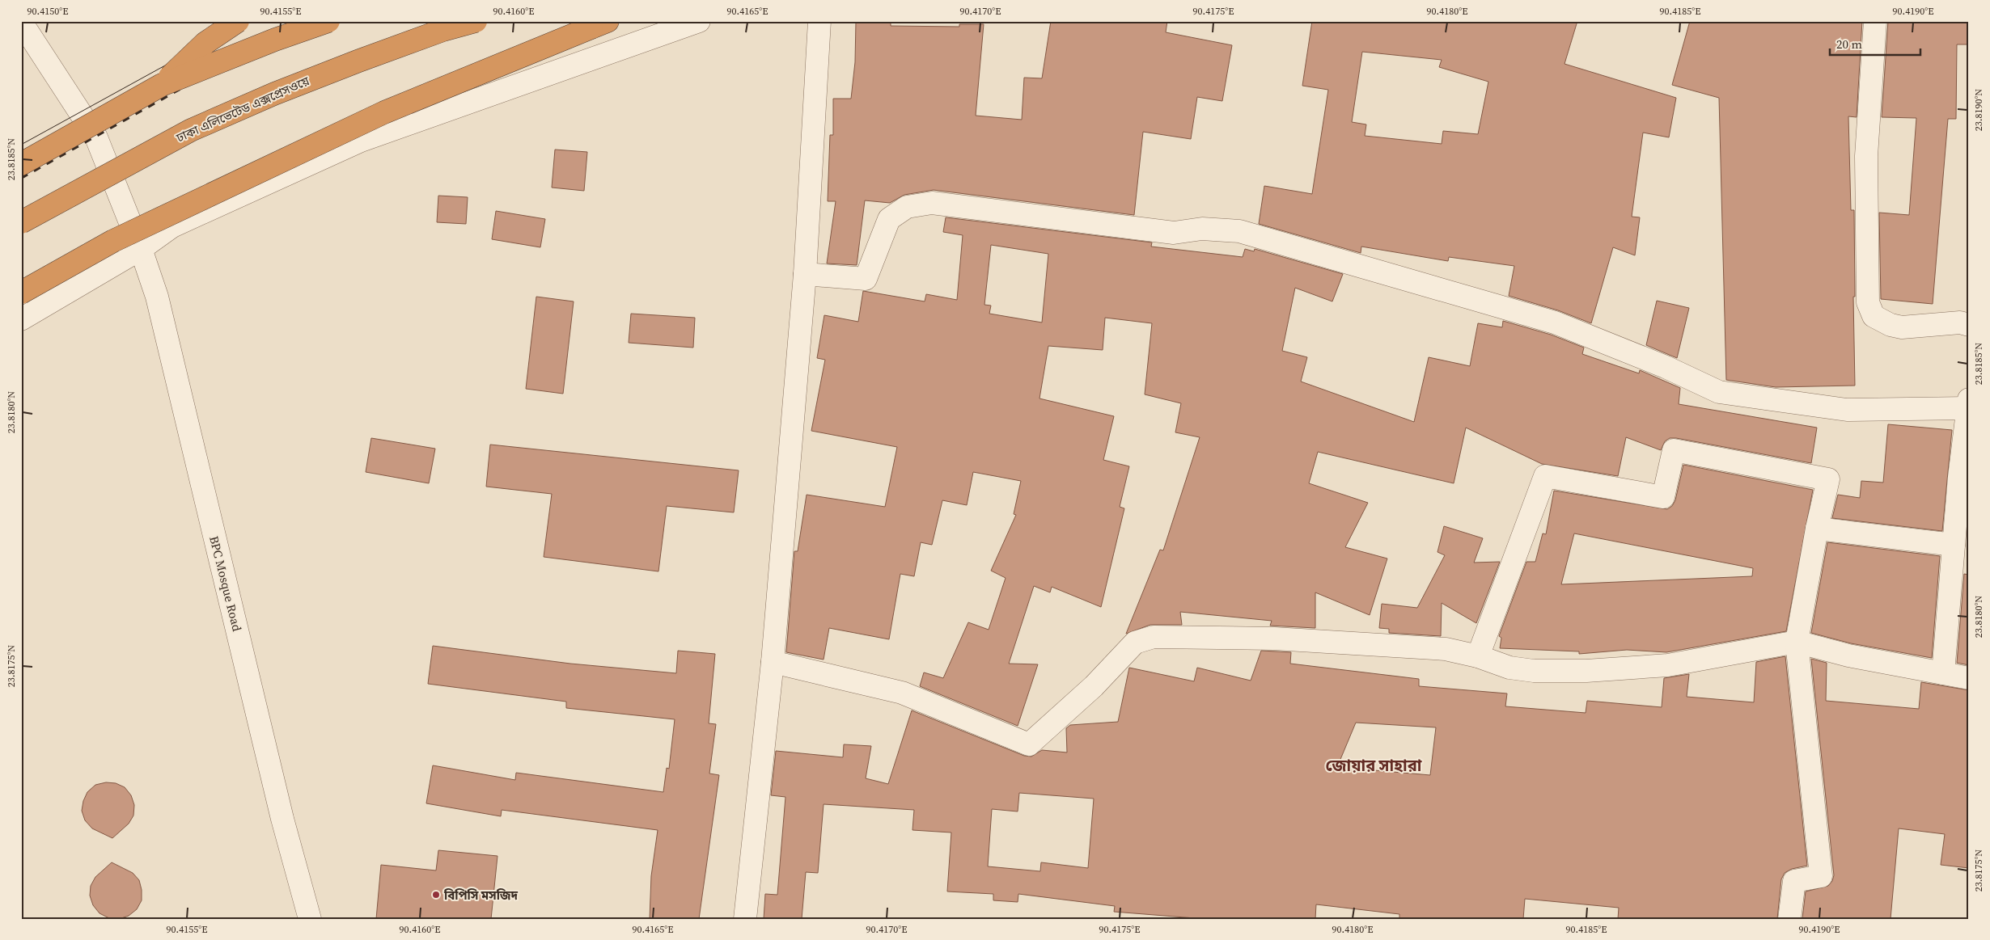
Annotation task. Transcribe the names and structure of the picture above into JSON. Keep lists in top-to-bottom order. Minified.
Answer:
{"streets":{"highway":["ঢাকা এলিভেটেড এক্সপ্রেসওয়ে"],"street":["BPC Mosque Road"]},"districts":["জোয়ার সাহারা"],"places":["বিপিসি মসজিদ"],"scale_bar":"20 m","coordinates":["90.4150°E","90.4155°E","90.4160°E","90.4165°E","90.4170°E","90.4175°E","90.4180°E","90.4185°E","90.4190°E","23.8190°N","23.8185°N","23.8180°N","23.8175°N"]}
